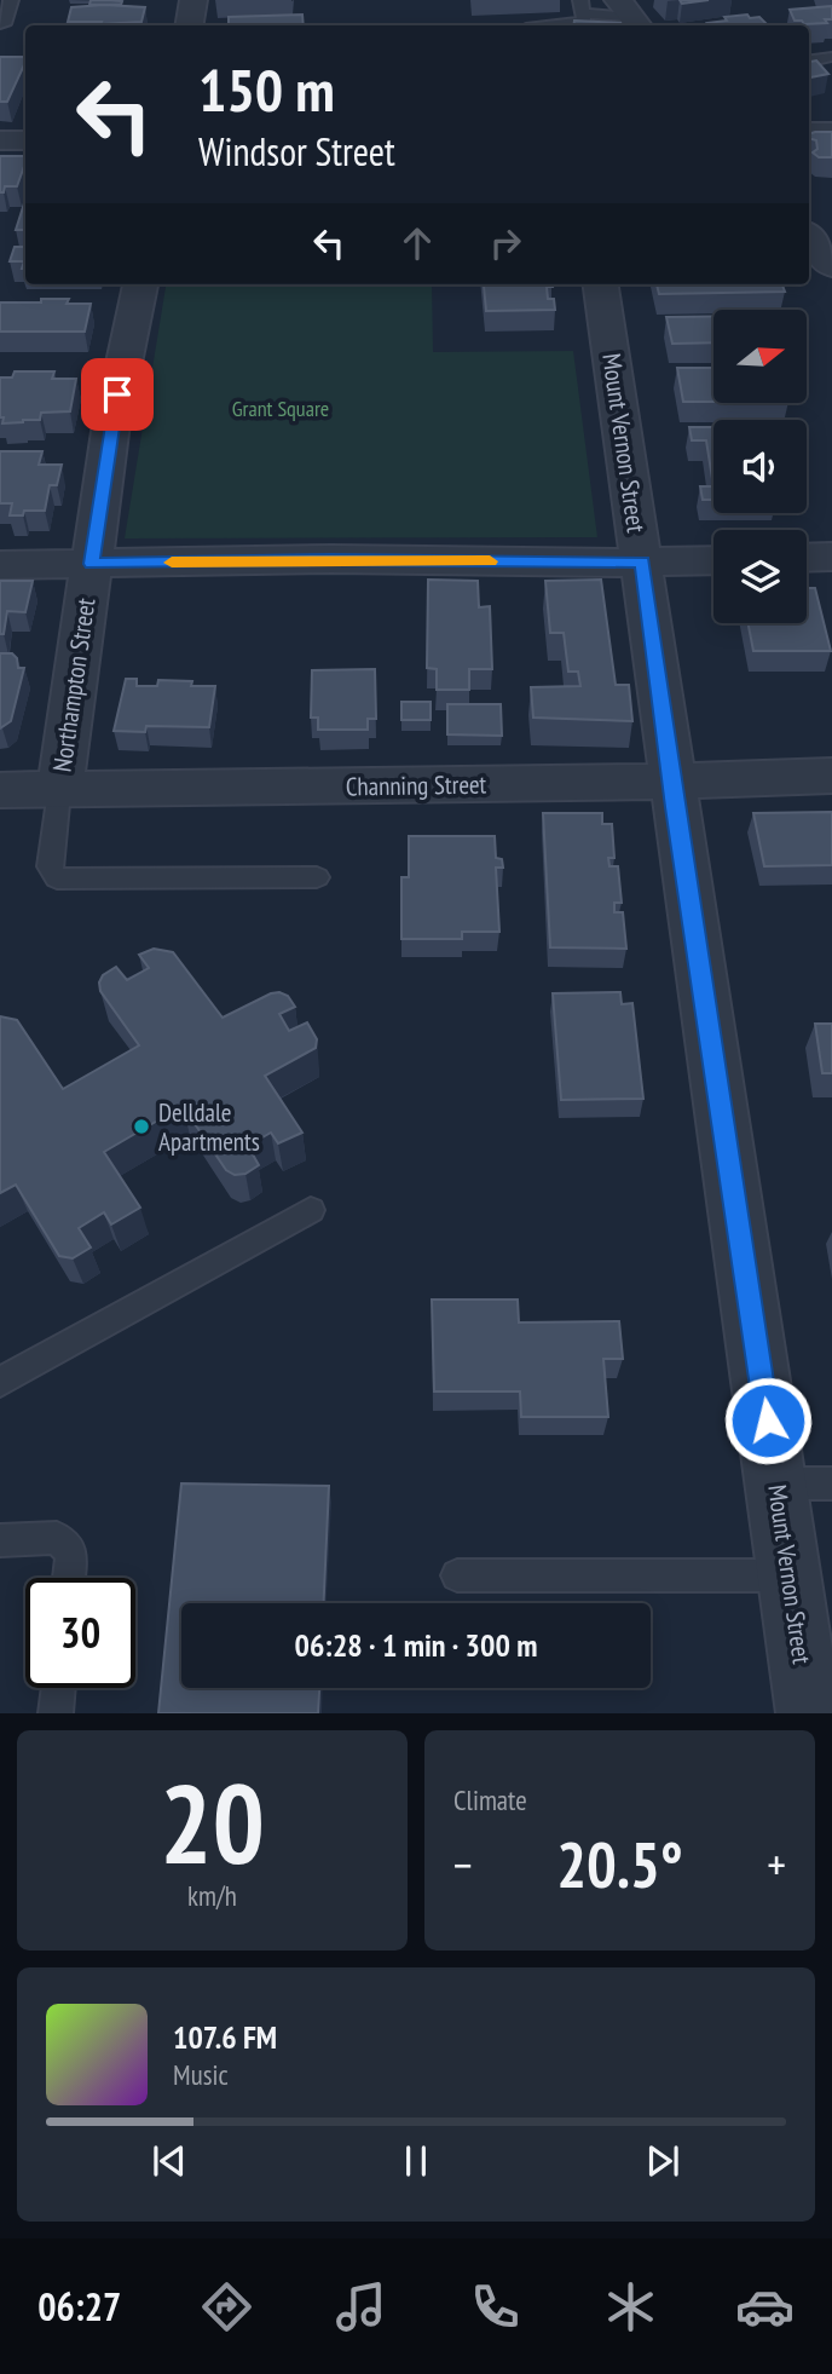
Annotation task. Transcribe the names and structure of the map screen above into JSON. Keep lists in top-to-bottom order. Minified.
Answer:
{"streets":{"street":["Mount Vernon Street","Northampton Street","Channing Street"]},"crossings":[["Mount Vernon Street","Channing Street"],["Northampton Street","Channing Street"]],"parks":["Grant Square"],"places":["Delldale Apartments"],"north":"right","page":{"turn":["150 m","Windsor Street"],"limit":"30","trip":"06:28 · 1 min · 300 m","tile":[["20","km/h"],"Climate"],"heat":["−","20.5°","+"],"song":["107.6 FM","Music"],"tabs":"06:27"}}
